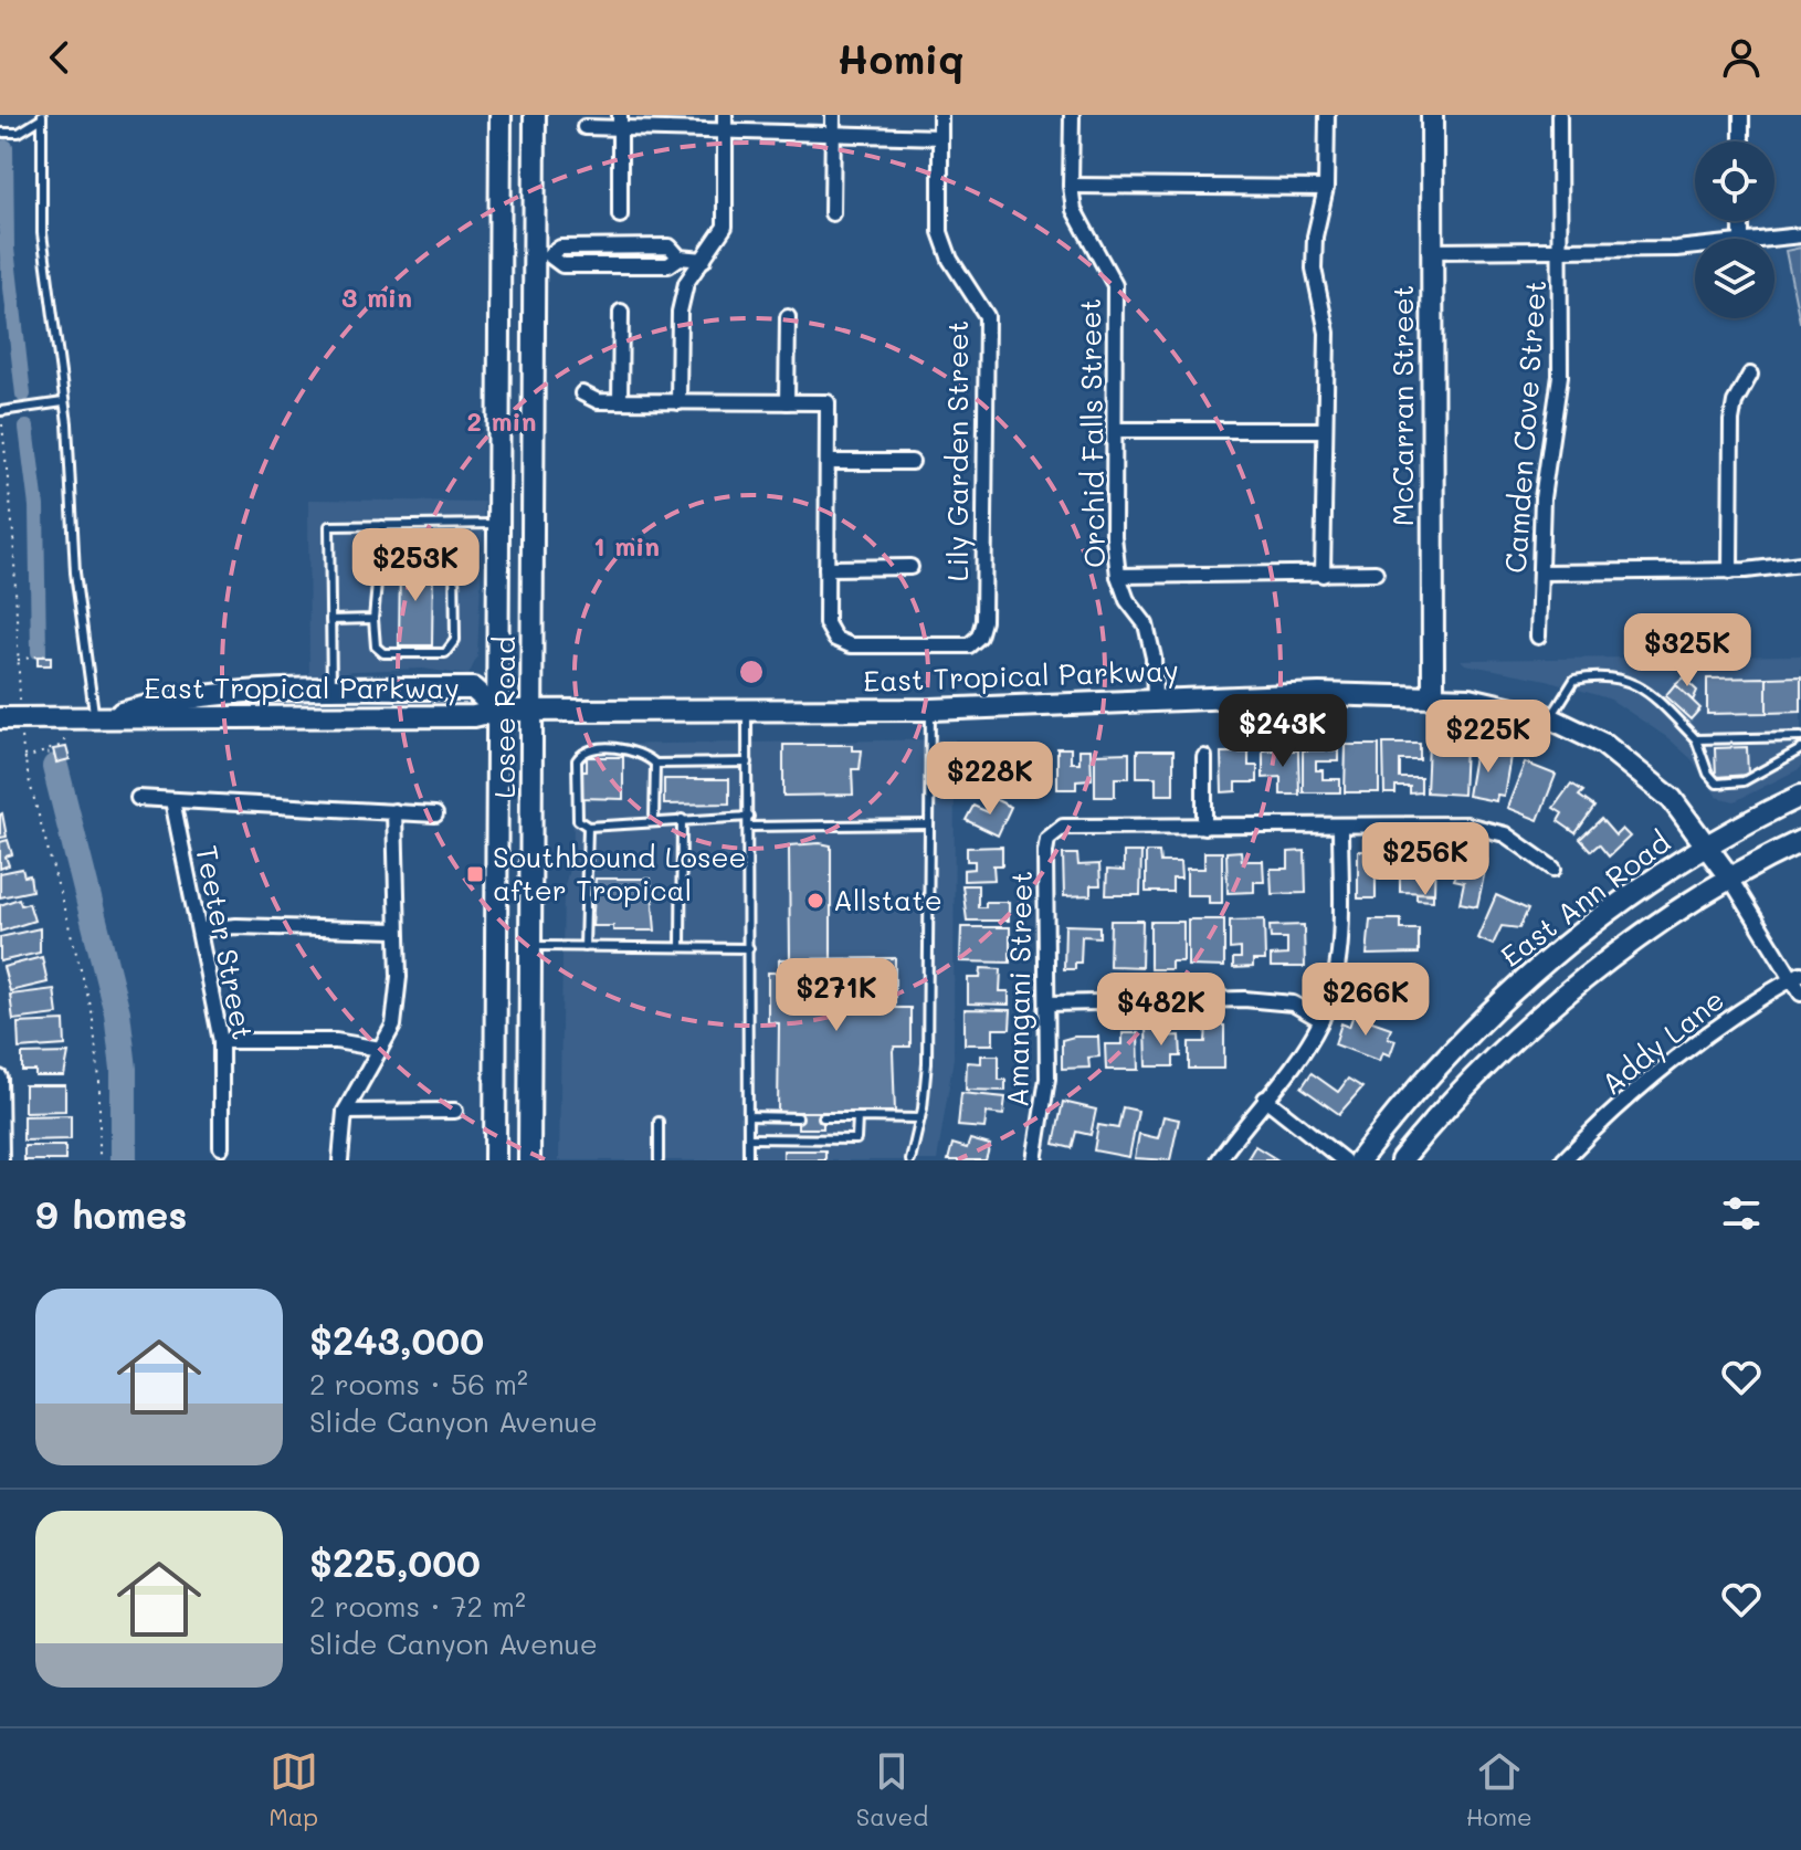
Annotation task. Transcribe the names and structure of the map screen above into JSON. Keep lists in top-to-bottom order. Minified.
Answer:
{"streets":{"main road":["McCarran Street","East Tropical Parkway","Losee Road","East Ann Road"],"street":["Camden Cove Street","Orchid Falls Street","Lily Garden Street","Teeter Street","Amangani Street","Addy Lane"]},"crossings":[["McCarran Street","East Tropical Parkway"],["Orchid Falls Street","East Tropical Parkway"],["East Tropical Parkway","Losee Road"],["East Tropical Parkway","East Ann Road"]],"places":{"transit":["Southbound Losee after Tropical"],"other":["Allstate"]},"page":{"header":"Homiq","price":["$253K","$325K","$243K","$225K","$228K","$256K","$271K","$266K","$482K"],"heading":"9 homes","list":[{"name":"$243,000","note":"2 rooms · 56 m² · Slide Canyon Avenue"},{"name":"$225,000","note":"2 rooms · 72 m² · Slide Canyon Avenue"}],"tabs":["Map","Saved","Home"]},"rings":["3 min","2 min","1 min"]}
